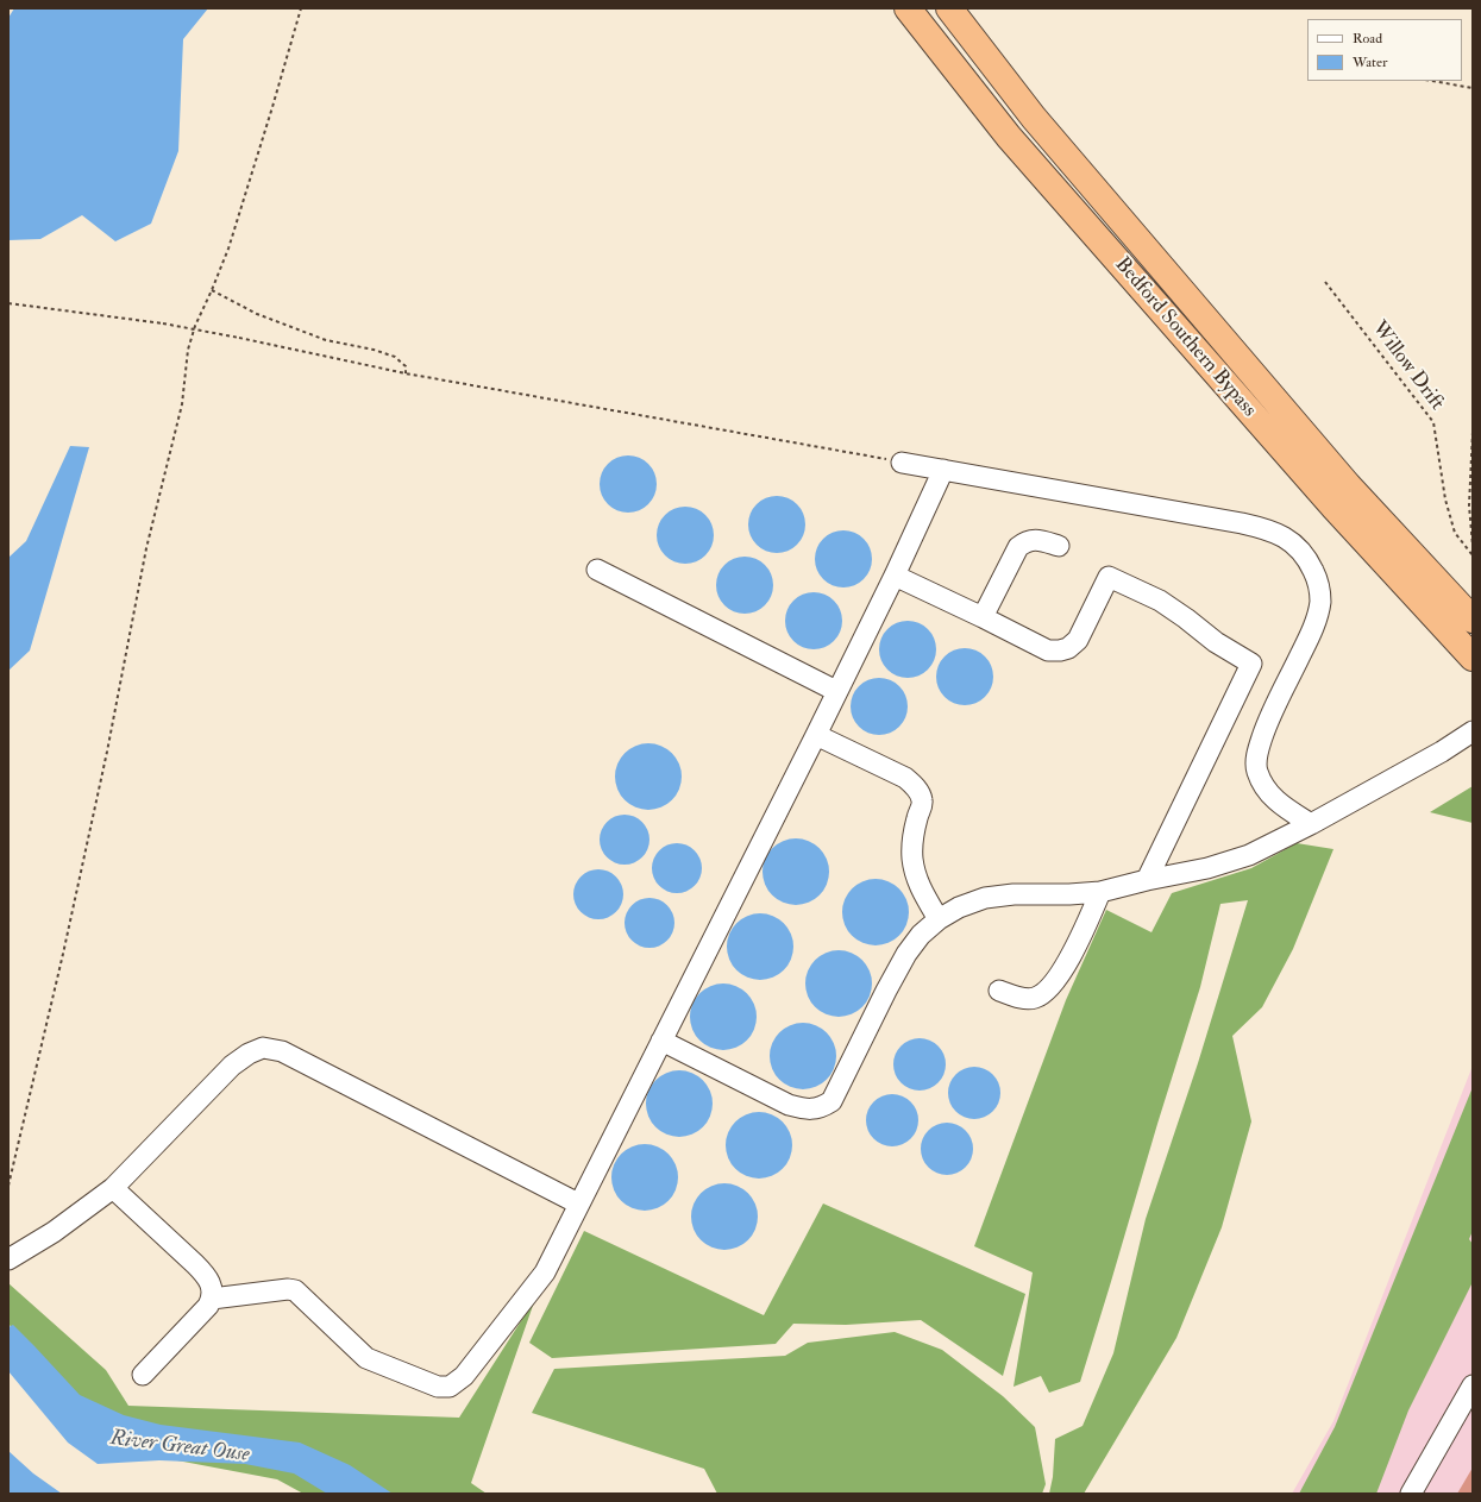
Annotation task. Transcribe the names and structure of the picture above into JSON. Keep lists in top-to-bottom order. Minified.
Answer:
{"streets":{"highway":["Bedford Southern Bypass"],"path":["Willow Drift"]},"water":["River Great Ouse"],"legend":["Road","Water"]}
